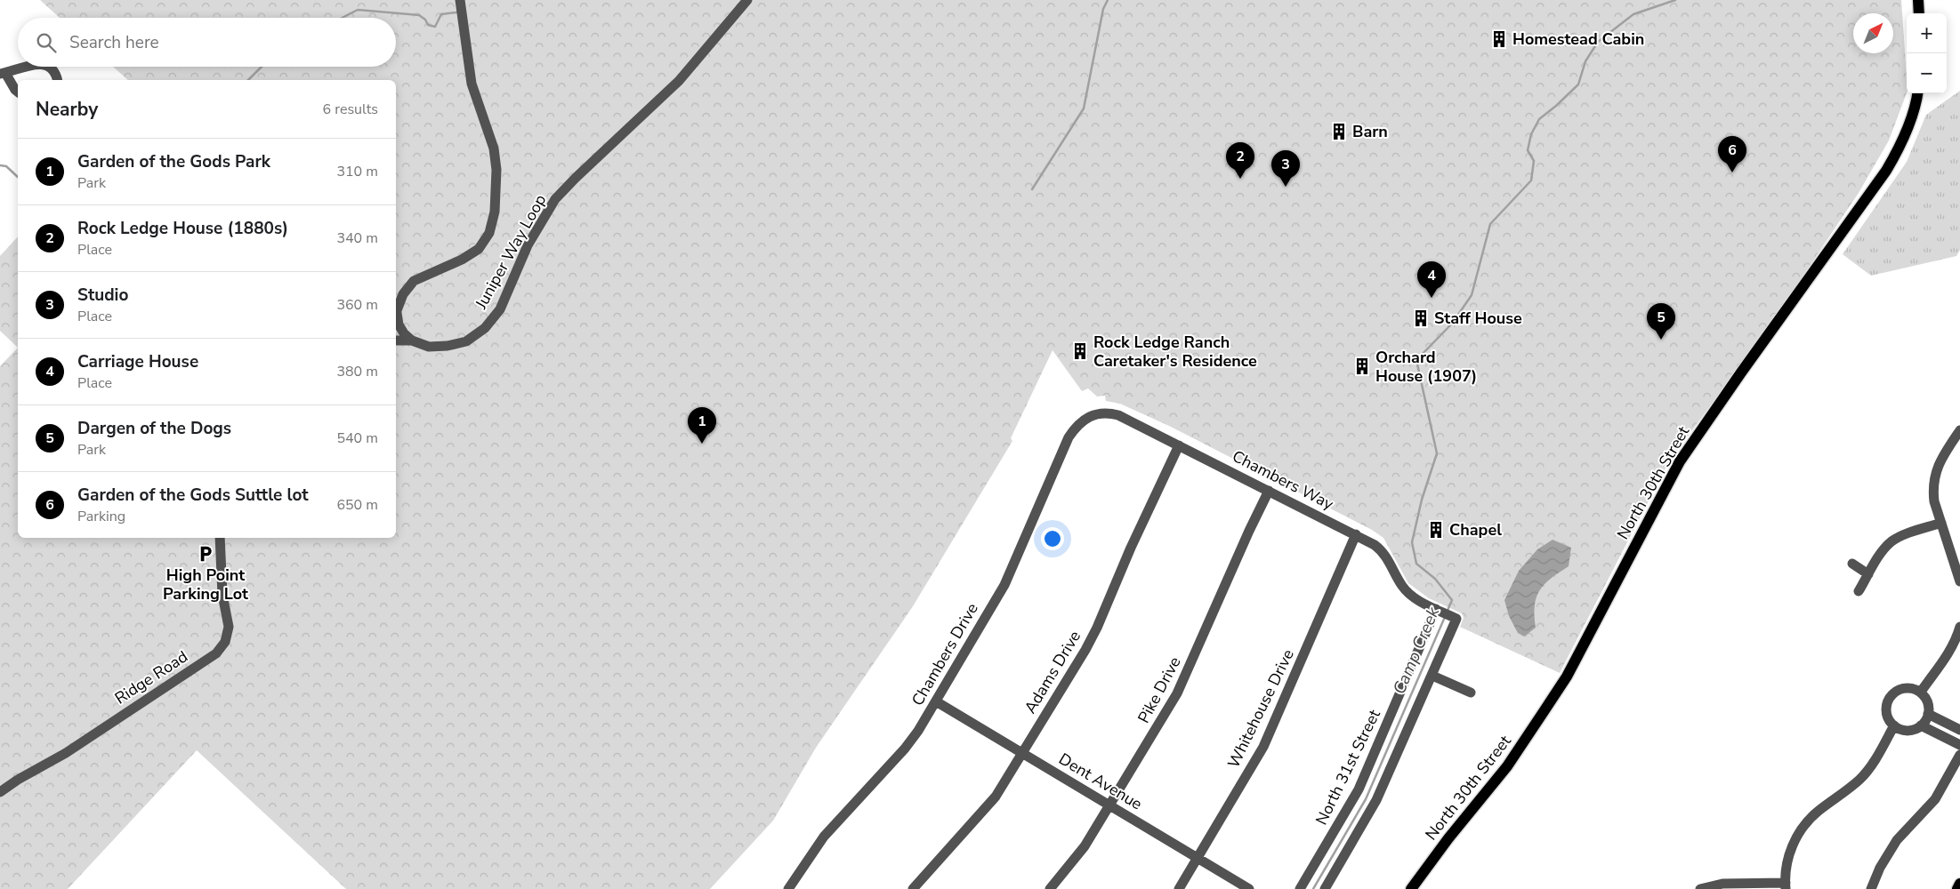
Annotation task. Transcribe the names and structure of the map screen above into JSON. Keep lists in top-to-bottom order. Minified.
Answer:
{"streets":{"main road":["North 30th Street"],"street":["Juniper Way Loop","Chambers Way","Chambers Drive","Adams Drive","Ridge Road","Pike Drive","Whitehouse Drive","North 31st Street","Dent Avenue"]},"crossings":[["Chambers Way","Chambers Drive"],["Chambers Way","Adams Drive"],["Chambers Way","Pike Drive"],["Chambers Way","Whitehouse Drive"],["Chambers Way","North 31st Street"],["Chambers Drive","Dent Avenue"],["Adams Drive","Dent Avenue"],["Pike Drive","Dent Avenue"],["Whitehouse Drive","Dent Avenue"]],"water":["Camp Creek"],"places":{"building":["Homestead Cabin","Barn","Staff House","Rock Ledge Ranch Caretaker's Residence","Orchard House (1907)","Chapel"],"parking":["High Point Parking Lot"]},"north":"top right","page":{"map_buttons":["+","−"],"search":"Search here","heading":["Nearby","6 results"],"pins":["6","2","3","4","5","1"],"list":[{"mark":"1","name":"Garden of the Gods Park","note":"Park","value":"310 m"},{"mark":"2","name":"Rock Ledge House (1880s)","note":"Place","value":"340 m"},{"mark":"3","name":"Studio","note":"Place","value":"360 m"},{"mark":"4","name":"Carriage House","note":"Place","value":"380 m"},{"mark":"5","name":"Dargen of the Dogs","note":"Park","value":"540 m"},{"mark":"6","name":"Garden of the Gods Suttle lot","note":"Parking","value":"650 m"}]}}
